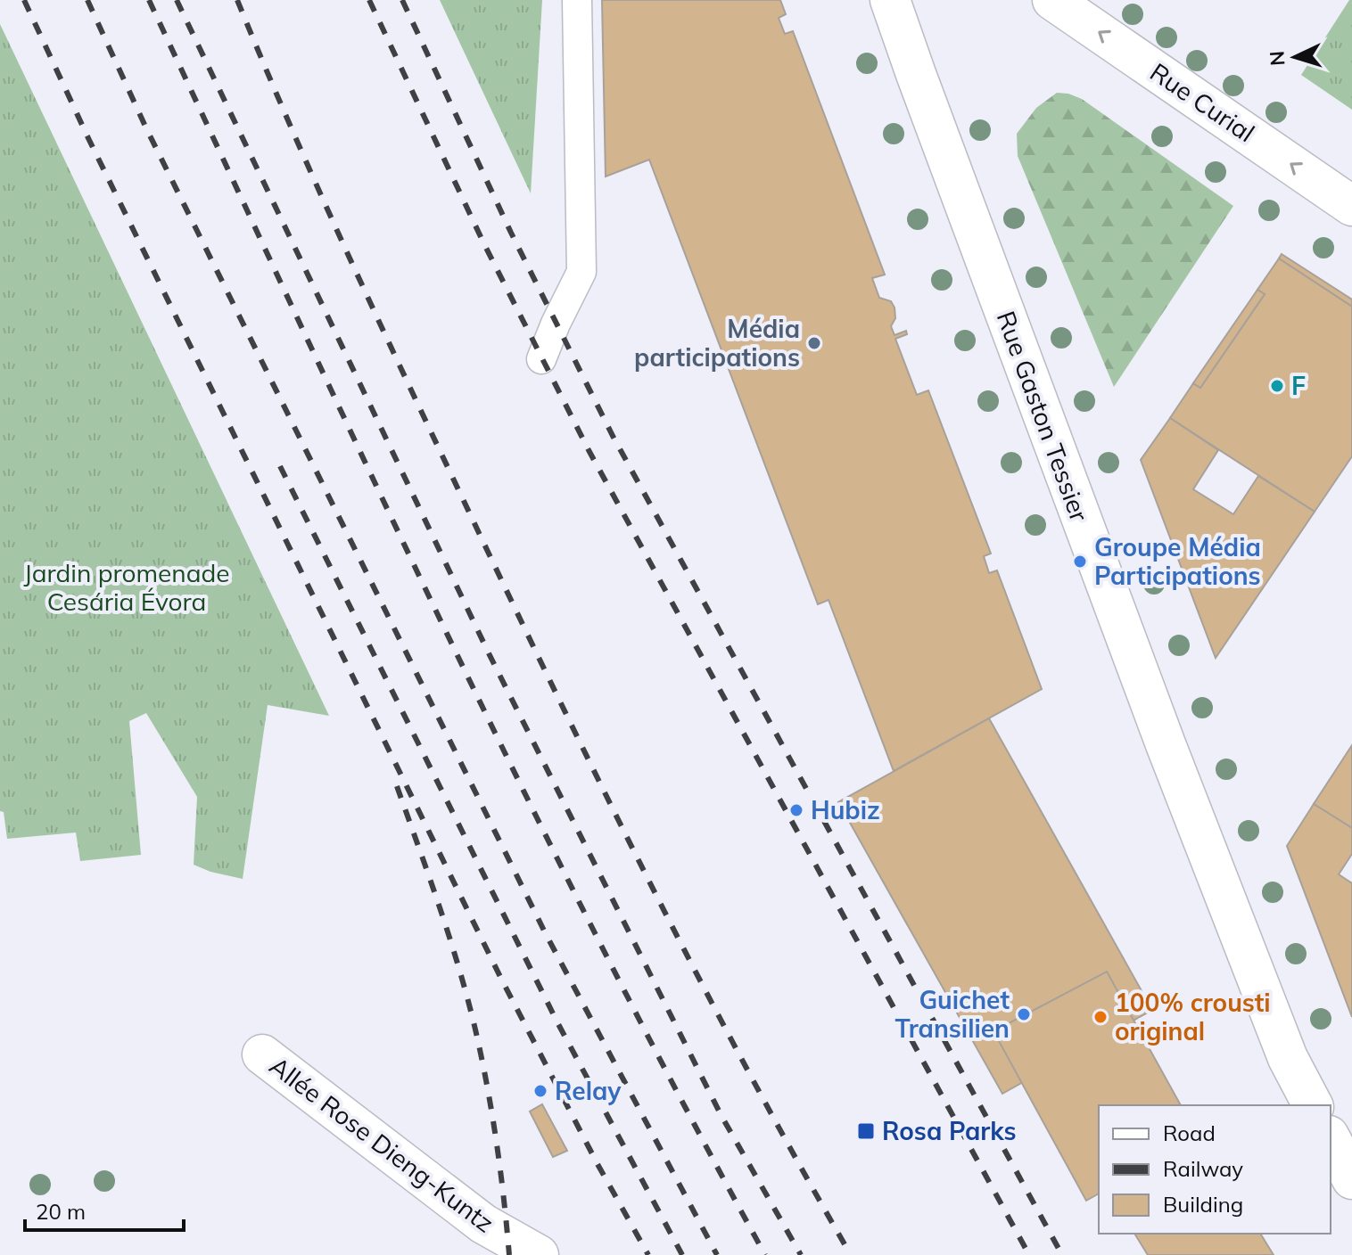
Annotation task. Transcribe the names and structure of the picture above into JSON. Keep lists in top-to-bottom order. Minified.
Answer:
{"streets":{"street":["Rue Curial","Rue Gaston Tessier","Allée Rose Dieng-Kuntz"]},"one_way":["Rue Curial"],"parks":["Jardin promenade Cesária Évora"],"places":{"other":["Média participations","F","Groupe Média Participations","Hubiz","Guichet Transilien","100% crousti original","Relay"],"transit":["Rosa Parks"]},"legend":["Road","Railway","Building"],"scale_bar":"20 m","north":"left"}
